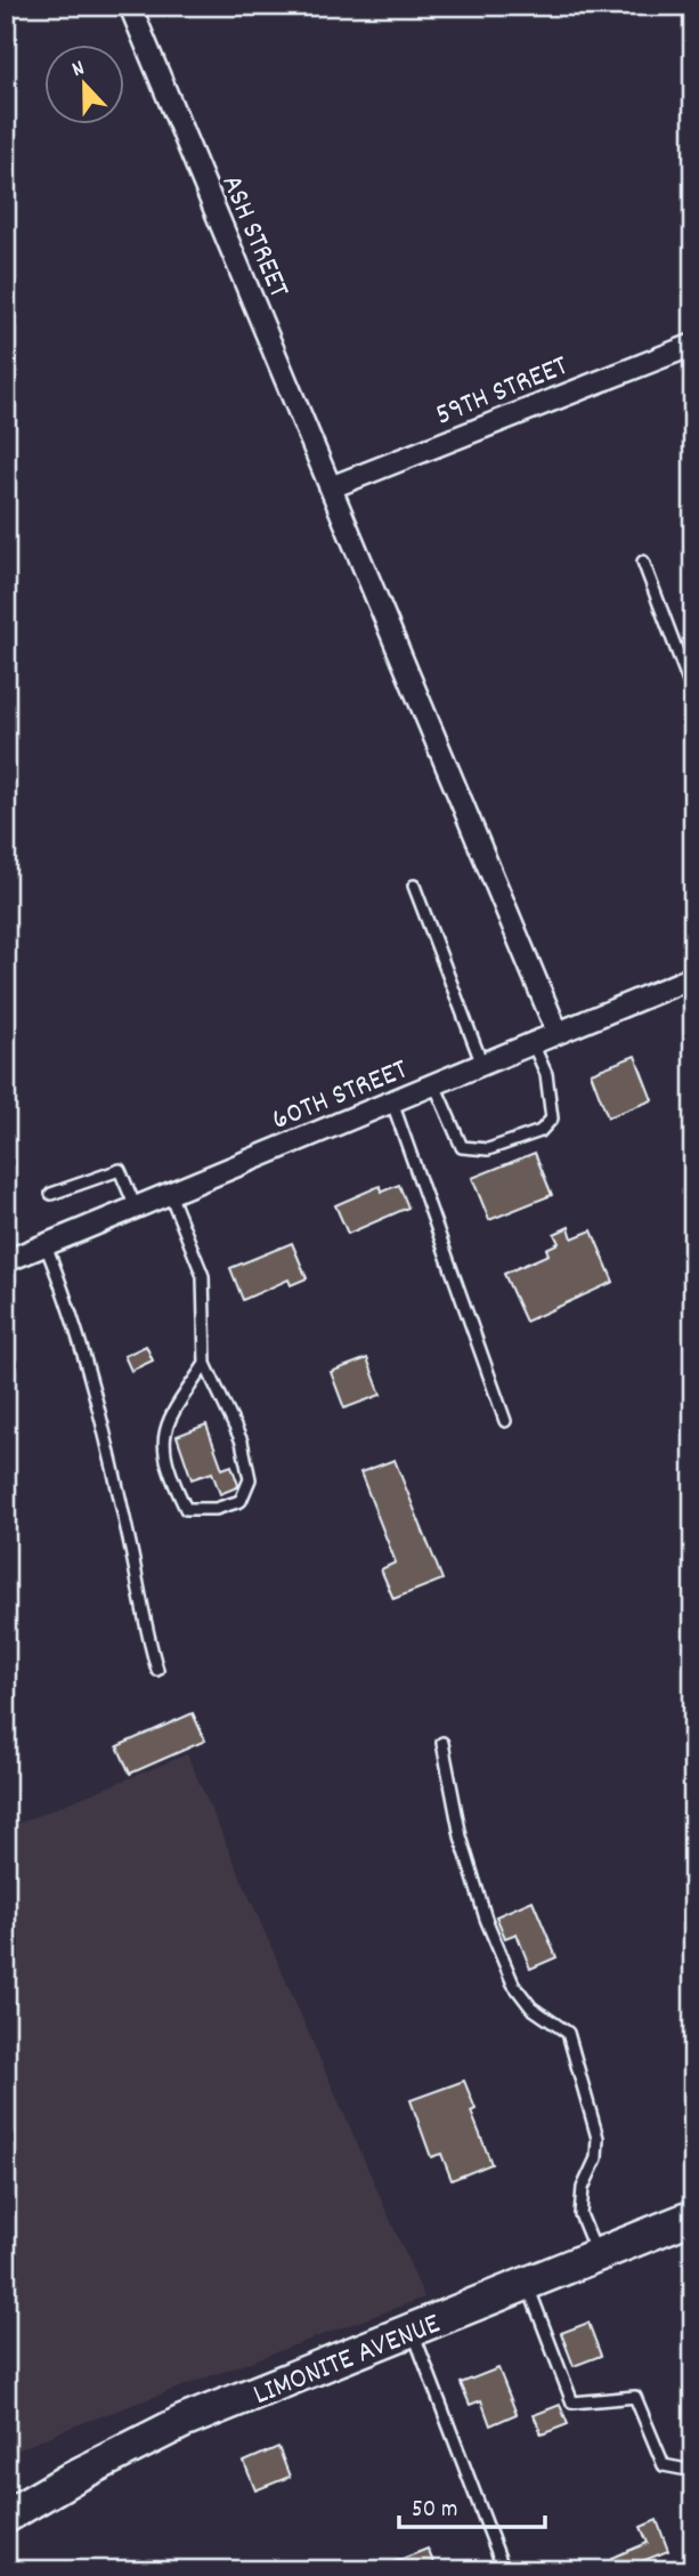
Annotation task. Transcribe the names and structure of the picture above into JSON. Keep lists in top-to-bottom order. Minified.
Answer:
{"streets":{"main road":["LIMONITE AVENUE"],"street":["ASH STREET","59TH STREET","60TH STREET"]},"crossings":[["ASH STREET","59TH STREET"],["ASH STREET","60TH STREET"]],"scale_bar":"50 m","north":"top"}
